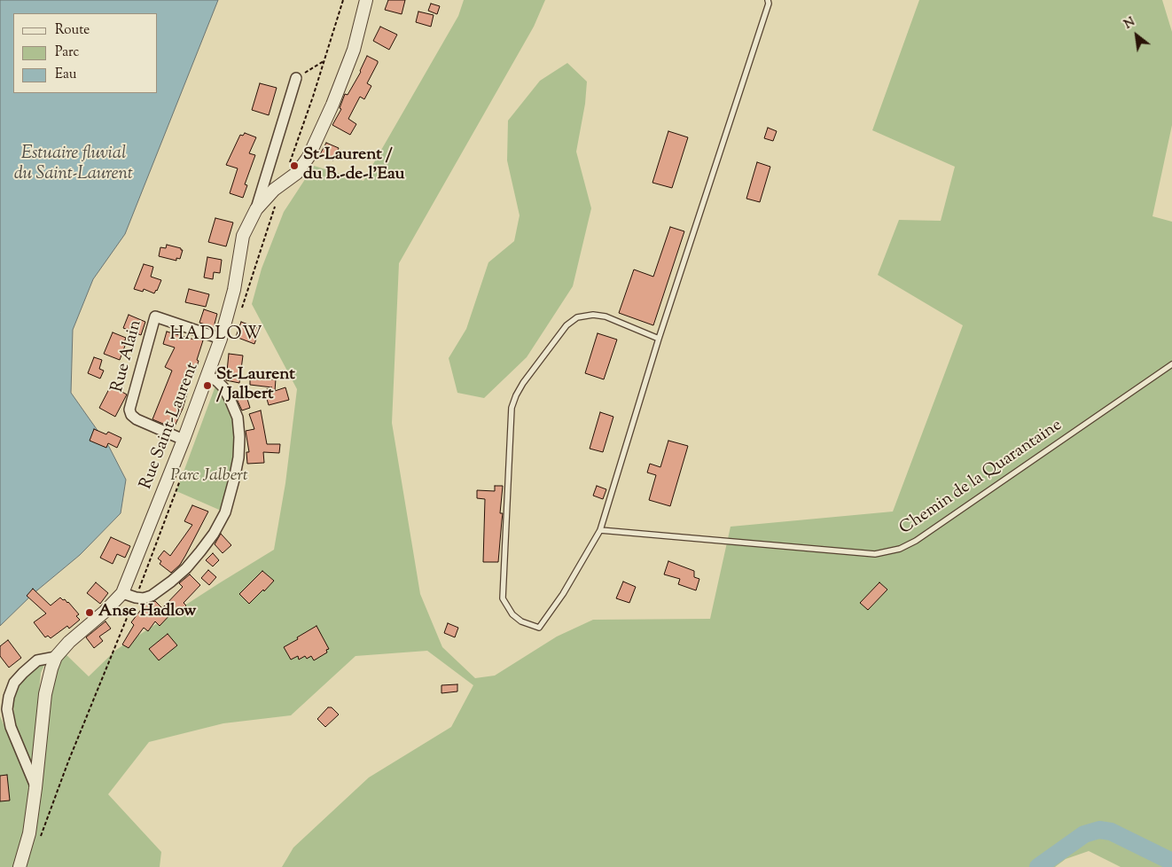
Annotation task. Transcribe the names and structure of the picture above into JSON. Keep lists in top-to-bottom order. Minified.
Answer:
{"streets":{"street":["Rue Alain","Rue Saint-Laurent"],"lane":["Chemin de la Quarantaine"]},"crossings":[["Rue Alain","Rue Saint-Laurent"]],"districts":["HADLOW"],"water":["Estuaire fluvial du Saint-Laurent"],"parks":["Parc Jalbert"],"places":["St-Laurent / du B.-de-l'Eau","St-Laurent / Jalbert","Anse Hadlow"],"legend":["Route","Parc","Eau"],"north":"top left"}
